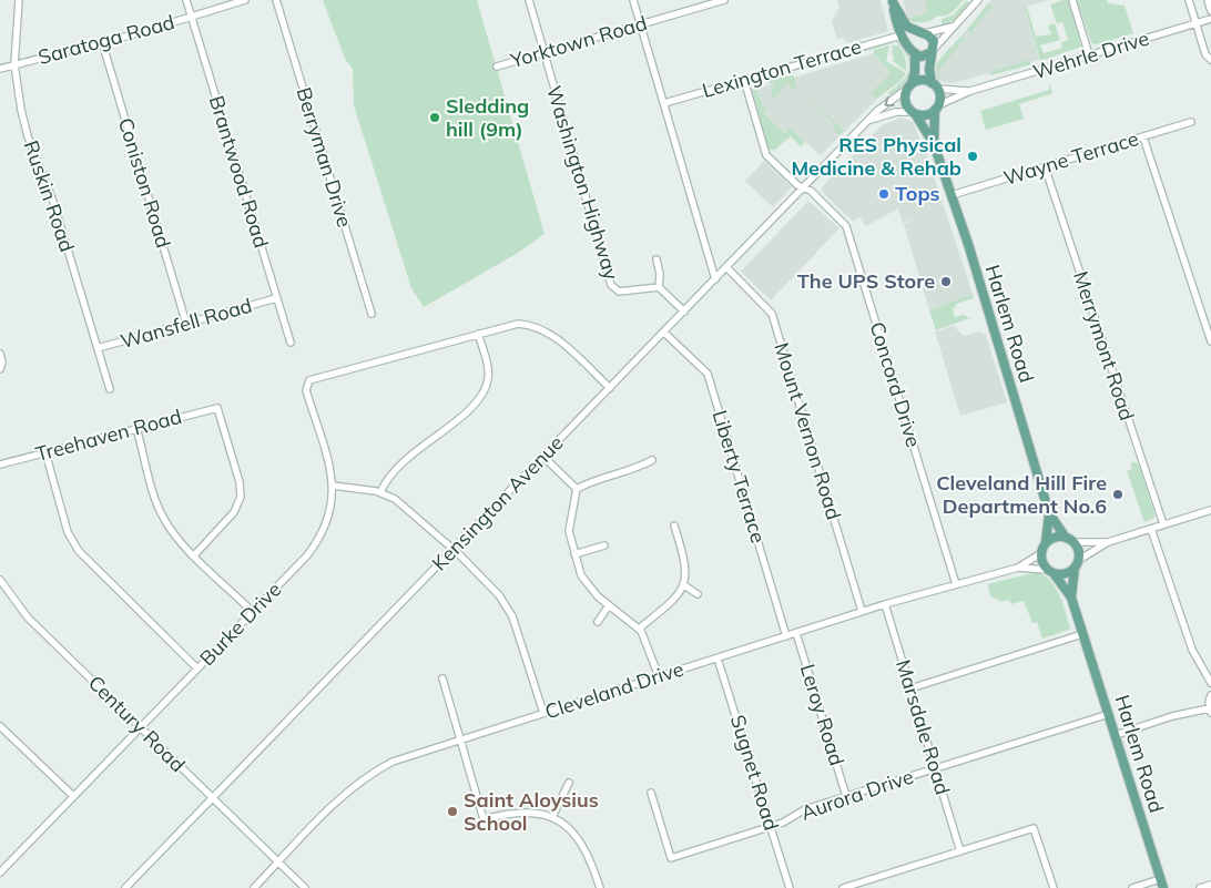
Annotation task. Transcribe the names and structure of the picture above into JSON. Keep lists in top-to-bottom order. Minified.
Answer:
{"streets":{"main road":["Harlem Road"],"street":["Saratoga Road","Yorktown Road","Wehrle Drive","Lexington Terrace","Berryman Drive","Wayne Terrace","Brantwood Road","Coniston Road","Washington Highway","Ruskin Road","Wansfell Road","Merrymont Road","Concord Drive","Mount Vernon Road","Treehaven Road","Liberty Terrace","Kensington Avenue","Burke Drive","Cleveland Drive","Leroy Road","Century Road","Marsdale Road","Sugnet Road","Aurora Drive"]},"crossings":[["Saratoga Road","Brantwood Road"],["Saratoga Road","Coniston Road"],["Saratoga Road","Ruskin Road"],["Yorktown Road","Washington Highway"],["Wehrle Drive","Harlem Road"],["Wehrle Drive","Kensington Avenue"],["Lexington Terrace","Concord Drive"],["Wayne Terrace","Harlem Road"],["Wayne Terrace","Merrymont Road"],["Brantwood Road","Wansfell Road"],["Coniston Road","Wansfell Road"],["Ruskin Road","Wansfell Road"],["Harlem Road","Kensington Avenue"],["Harlem Road","Cleveland Drive"],["Harlem Road","Aurora Drive"],["Concord Drive","Kensington Avenue"],["Concord Drive","Cleveland Drive"],["Mount Vernon Road","Kensington Avenue"],["Mount Vernon Road","Cleveland Drive"],["Liberty Terrace","Kensington Avenue"],["Liberty Terrace","Cleveland Drive"],["Kensington Avenue","Century Road"],["Burke Drive","Century Road"],["Cleveland Drive","Leroy Road"],["Cleveland Drive","Century Road"],["Cleveland Drive","Marsdale Road"],["Cleveland Drive","Sugnet Road"],["Leroy Road","Aurora Drive"],["Marsdale Road","Aurora Drive"],["Sugnet Road","Aurora Drive"]],"places":["Sledding hill (9m)","RES Physical Medicine & Rehab","Tops","The UPS Store","Cleveland Hill Fire Department No.6","Saint Aloysius School"]}
